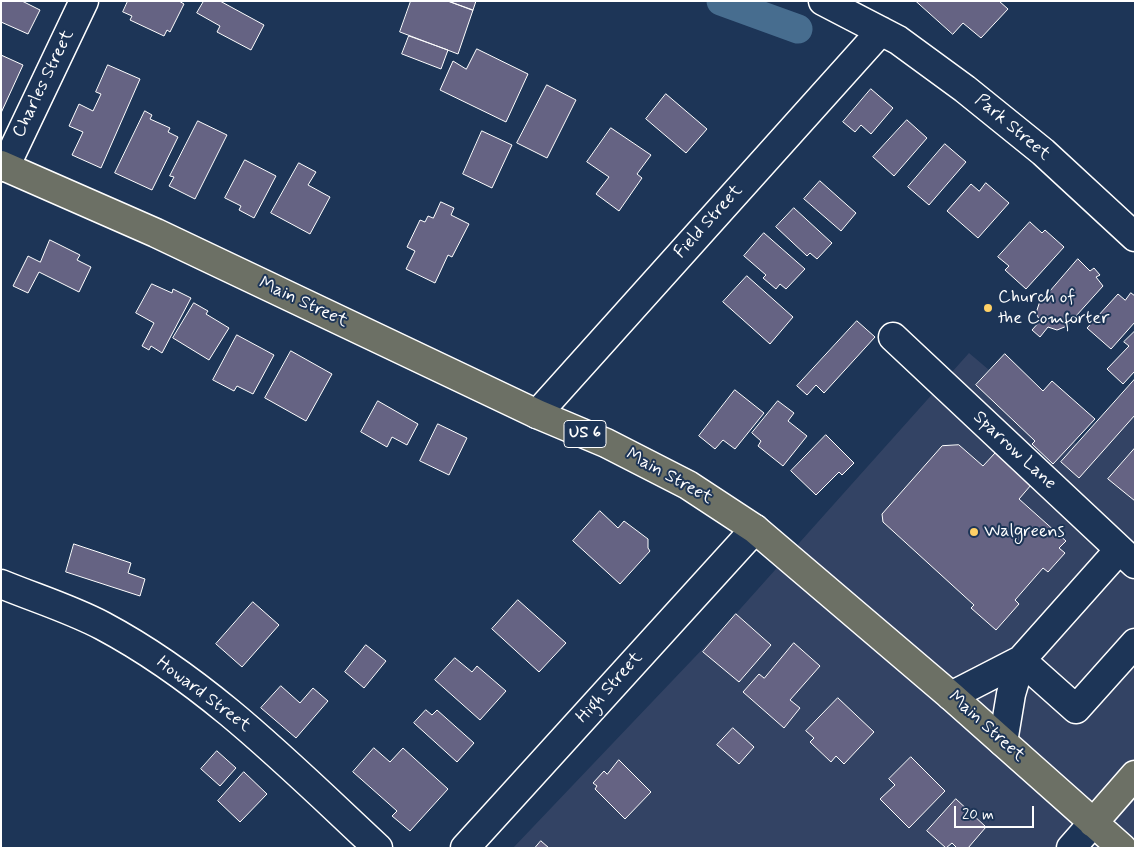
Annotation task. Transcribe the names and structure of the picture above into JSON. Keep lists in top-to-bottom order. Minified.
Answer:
{"streets":{"main road":["Main Street","US 6"],"street":["Charles Street","Park Street","Field Street","Sparrow Lane","High Street","Howard Street"]},"crossings":[["Charles Street","Main Street"],["Park Street","Field Street"],["Field Street","Main Street"],["Main Street","High Street"]],"places":["Church of the Comforter","Walgreens"],"scale_bar":"20 m"}
